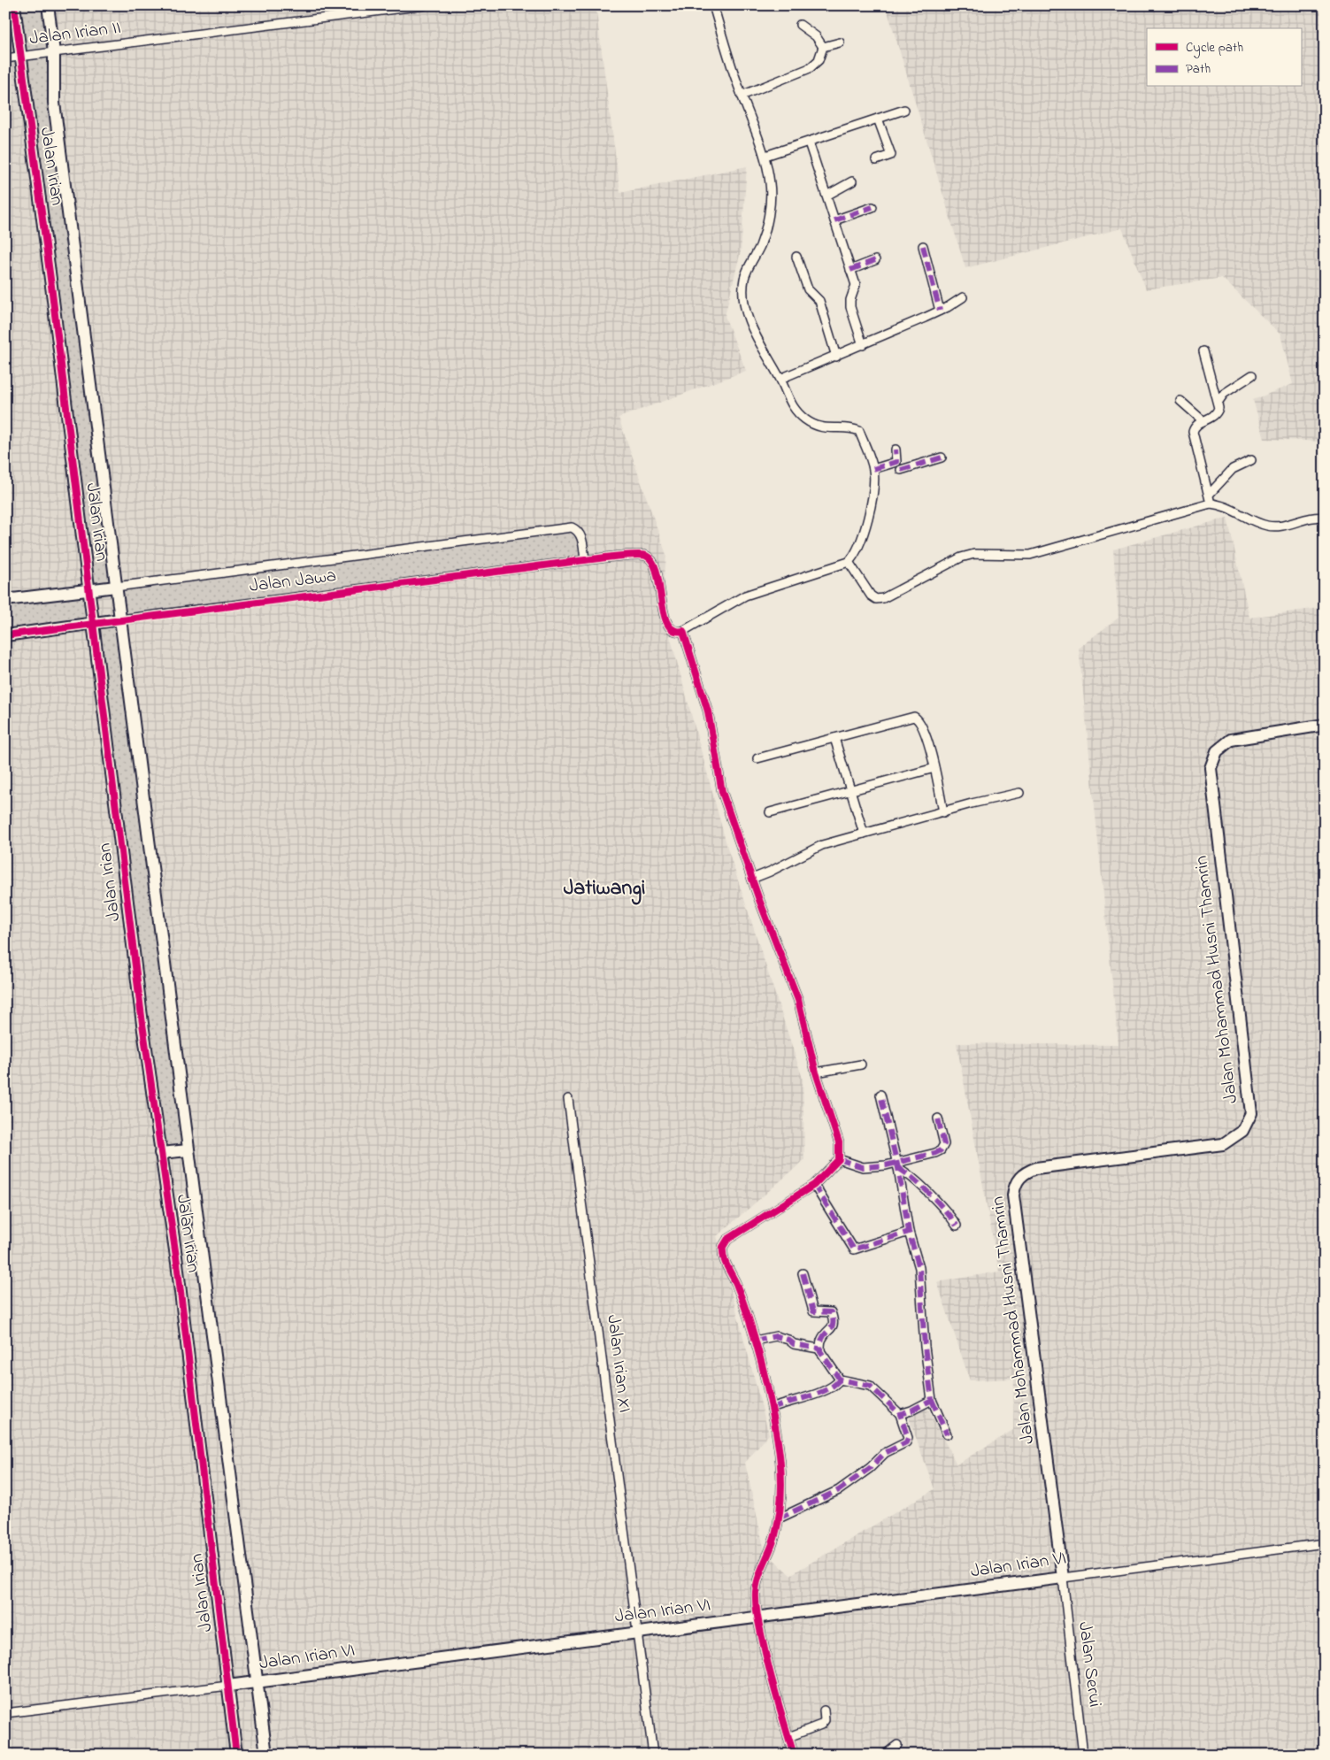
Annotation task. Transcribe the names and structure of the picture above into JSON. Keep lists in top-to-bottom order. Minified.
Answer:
{"streets":{"street":["Jalan Irian II","Jalan Irian","Jalan Jawa","Jalan Mohammad Husni Thamrin","Jalan Irian XI","Jalan Irian VI","Jalan Serui"]},"crossings":[["Jalan Irian II","Jalan Irian"],["Jalan Irian","Jalan Jawa"],["Jalan Irian","Jalan Irian VI"],["Jalan Mohammad Husni Thamrin","Jalan Irian VI"],["Jalan Mohammad Husni Thamrin","Jalan Serui"],["Jalan Irian XI","Jalan Irian VI"],["Jalan Irian VI","Jalan Serui"]],"districts":["Jatiwangi"],"legend":["Cycle path","Path"]}
